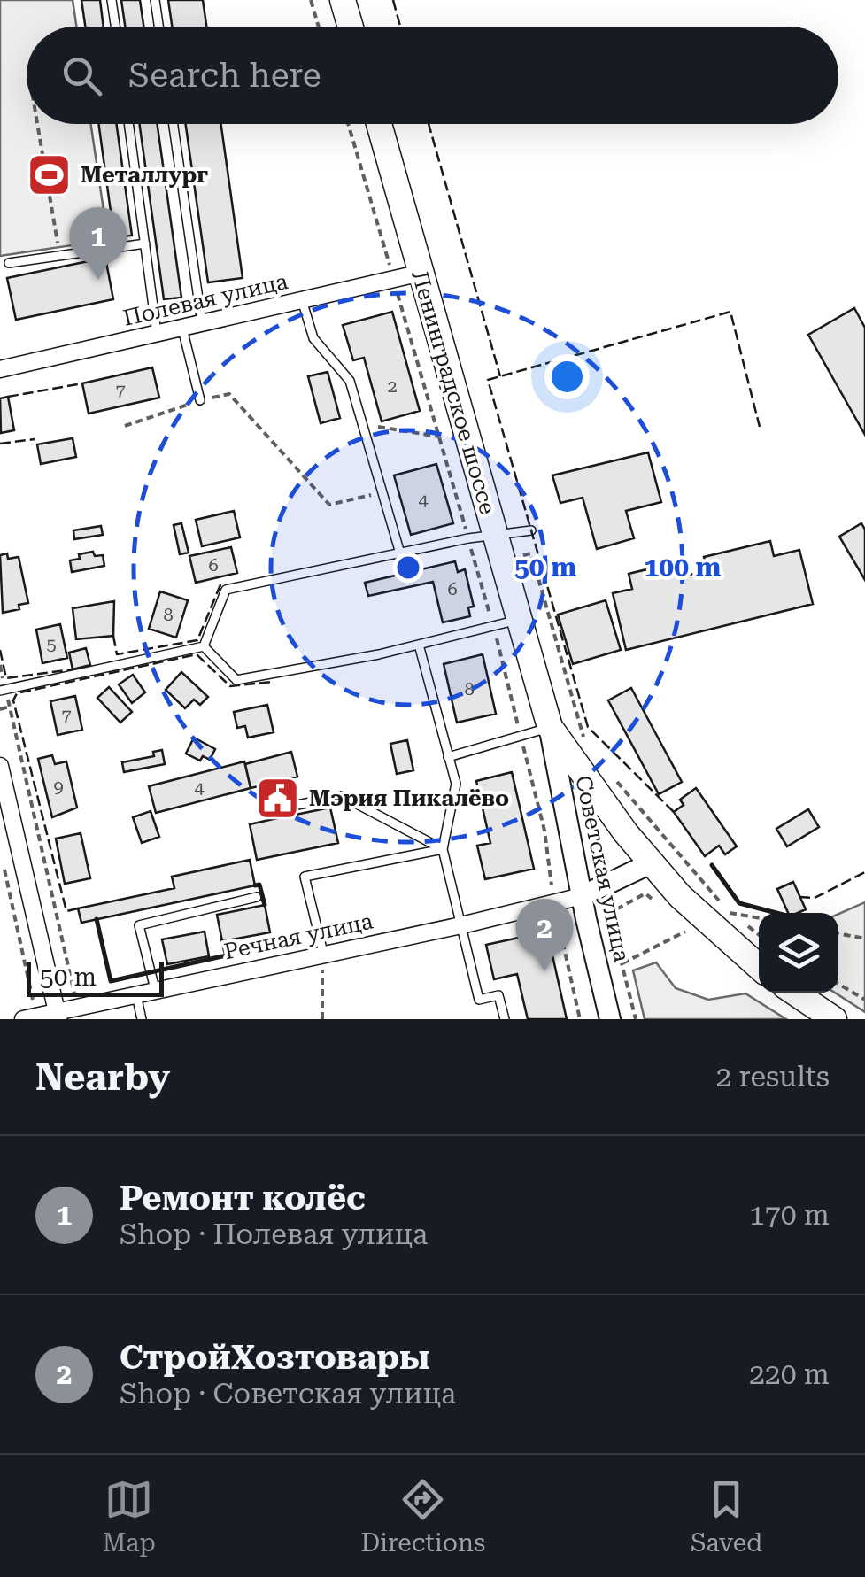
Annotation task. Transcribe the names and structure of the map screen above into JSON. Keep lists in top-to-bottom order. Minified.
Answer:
{"streets":{"main road":["Ленинградское шоссе"],"street":["Полевая улица","Советская улица","Речная улица"]},"crossings":[["Полевая улица","Ленинградское шоссе"],["Ленинградское шоссе","Советская улица"],["Советская улица","Речная улица"]],"places":{"sports":["Металлург"],"public building":["Мэрия Пикалёво"]},"house_numbers":["2","7","4","6","6","8","5","8","7","9","4"],"scale_bar":"50 m","page":{"search":"Search here","pins":["1","2"],"scale":"50 m","heading":["Nearby","2 results"],"list":[{"mark":"1","name":"Ремонт колёс","note":"Shop · Полевая улица","value":"170 m"},{"mark":"2","name":"СтройХозтовары","note":"Shop · Советская улица","value":"220 m"}],"nav":["Map","Directions","Saved"]},"rings":["50 m","100 m"]}
